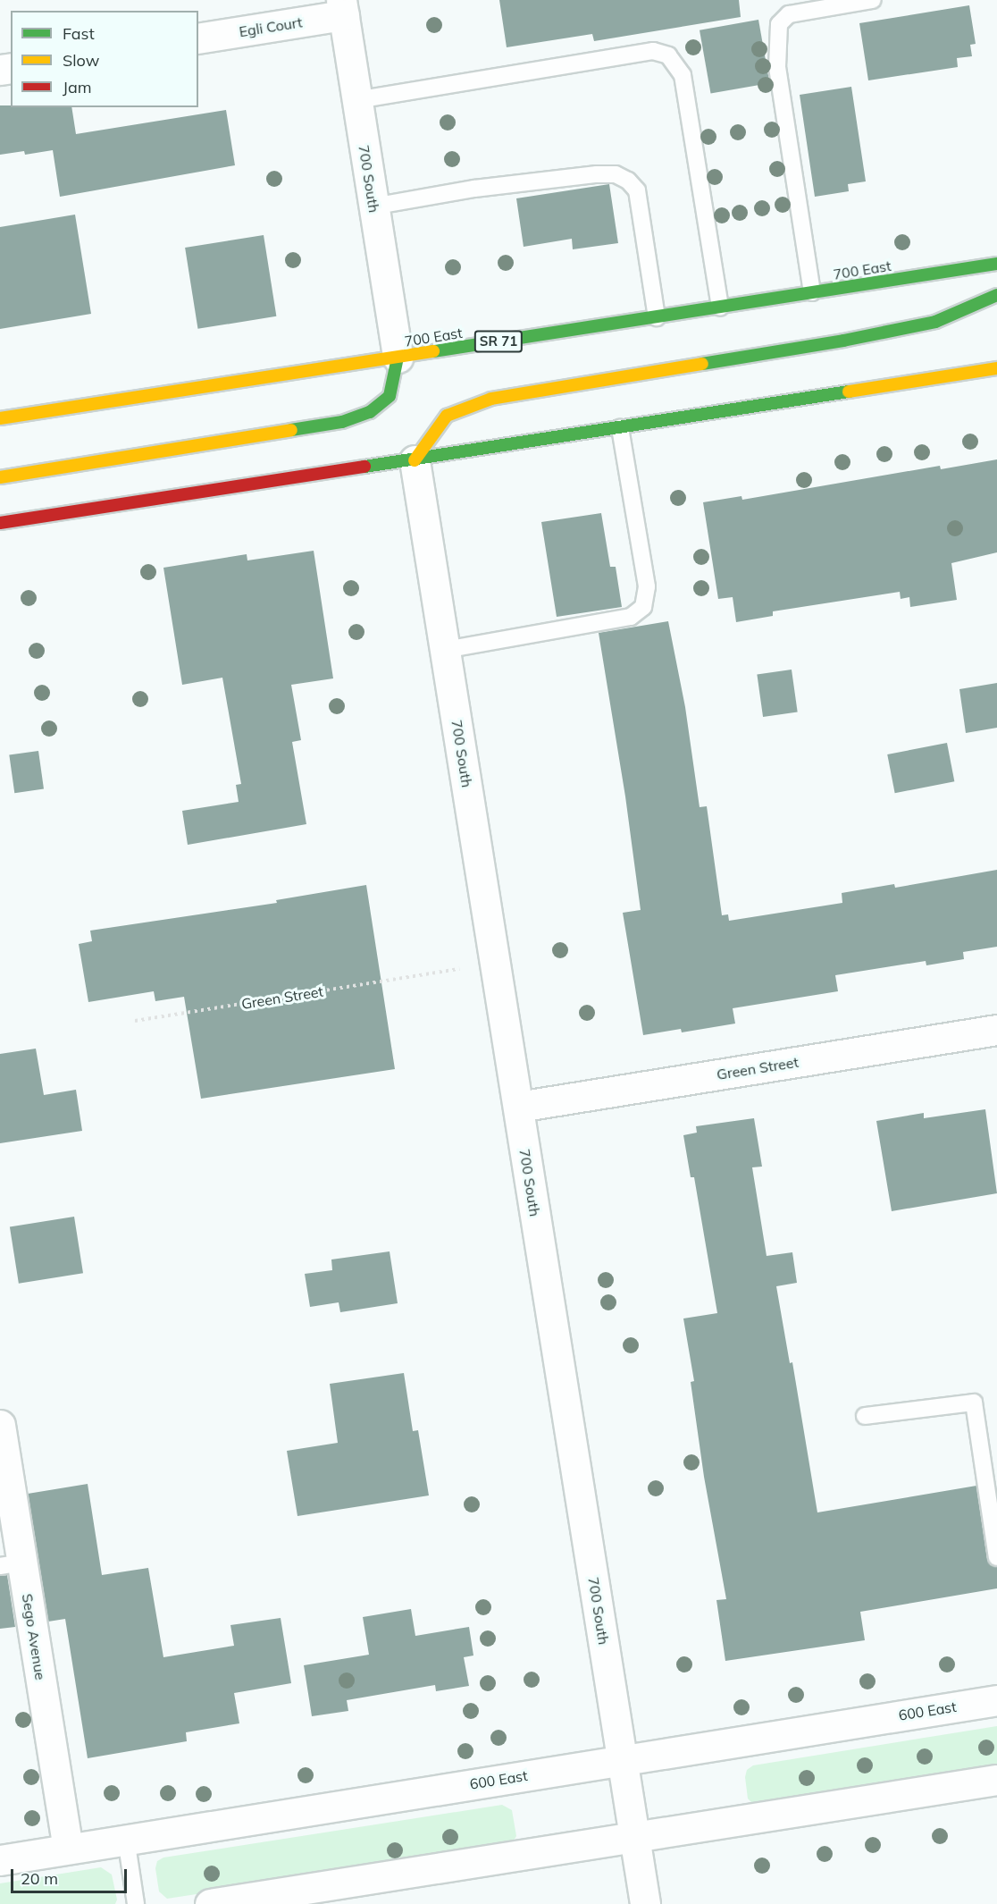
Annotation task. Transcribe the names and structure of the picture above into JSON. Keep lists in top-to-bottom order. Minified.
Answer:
{"streets":{"main road":["700 East","SR 71"],"street":["Egli Court","700 South","Green Street","Sego Avenue","600 East"]},"crossings":[["Egli Court","700 South"],["700 South","700 East"],["700 South","Green Street"],["700 South","600 East"],["Sego Avenue","600 East"]],"legend":["Fast","Slow","Jam"],"scale_bar":"20 m"}
